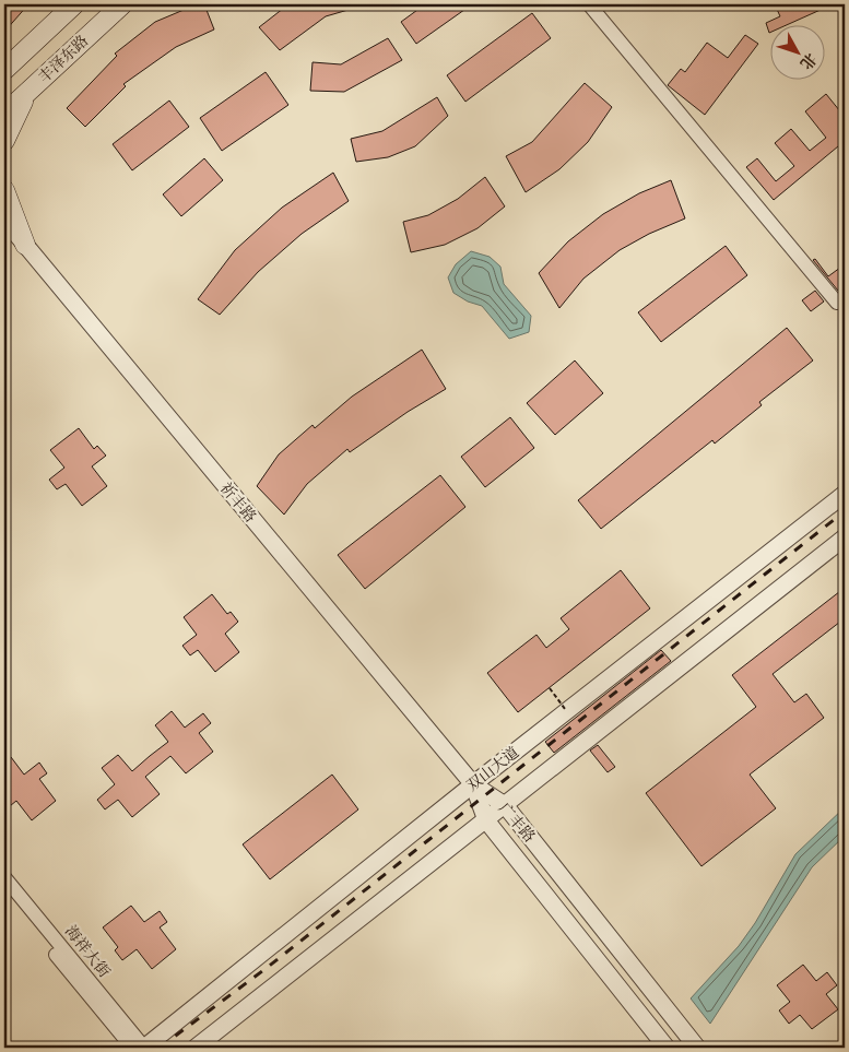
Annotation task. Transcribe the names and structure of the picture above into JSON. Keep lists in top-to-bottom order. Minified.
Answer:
{"streets":{"main road":["丰泽东路"],"street":["祈丰路","双山大道","广丰路","海祥大街"]},"crossings":[["祈丰路","双山大道"],["祈丰路","广丰路"],["双山大道","广丰路"],["双山大道","海祥大街"]],"north":"bottom right"}
